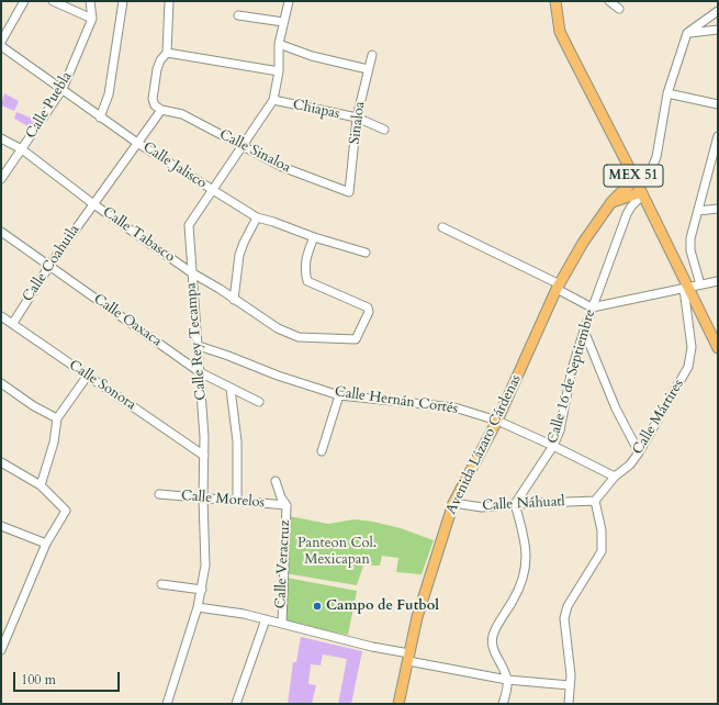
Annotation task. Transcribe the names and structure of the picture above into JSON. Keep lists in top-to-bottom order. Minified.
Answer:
{"streets":{"main road":["MEX 51","Avenida Lázaro Cárdenas"],"street":["Calle Puebla","Chiapas","Sinaloa","Calle Sinaloa","Calle Jalisco","Calle Tabasco","Calle Coahuila","Calle Oaxaca","Calle Rey Tecampa","Calle 16 de Septiembre","Calle Sonora","Calle Hernán Cortés","Calle Mártires","Calle Morelos","Calle Náhuatl","Calle Veracruz"]},"crossings":[["Calle Puebla","Calle Jalisco"],["Calle Puebla","Calle Tabasco"],["Chiapas","Sinaloa"],["Chiapas","Calle Rey Tecampa"],["Sinaloa","Calle Sinaloa"],["Calle Sinaloa","Calle Rey Tecampa"],["Calle Jalisco","Calle Tabasco"],["Calle Jalisco","Calle Coahuila"],["Calle Jalisco","Calle Rey Tecampa"],["MEX 51","Calle 16 de Septiembre"],["MEX 51","Calle Mártires"],["MEX 51","Avenida Lázaro Cárdenas"],["Calle Tabasco","Calle Coahuila"],["Calle Tabasco","Calle Rey Tecampa"],["Calle Coahuila","Calle Oaxaca"],["Calle Coahuila","Calle Sonora"],["Calle Oaxaca","Calle Rey Tecampa"],["Calle Rey Tecampa","Calle Sonora"],["Calle Rey Tecampa","Calle Hernán Cortés"],["Calle Rey Tecampa","Calle Morelos"],["Calle 16 de Septiembre","Calle Hernán Cortés"],["Calle 16 de Septiembre","Calle Náhuatl"],["Calle Hernán Cortés","Calle Mártires"],["Calle Hernán Cortés","Avenida Lázaro Cárdenas"],["Calle Mártires","Calle Náhuatl"],["Avenida Lázaro Cárdenas","Calle Náhuatl"],["Calle Morelos","Calle Veracruz"]],"parks":["Panteon Col. Mexicapan"],"places":["Campo de Futbol"],"scale_bar":"100 m"}
